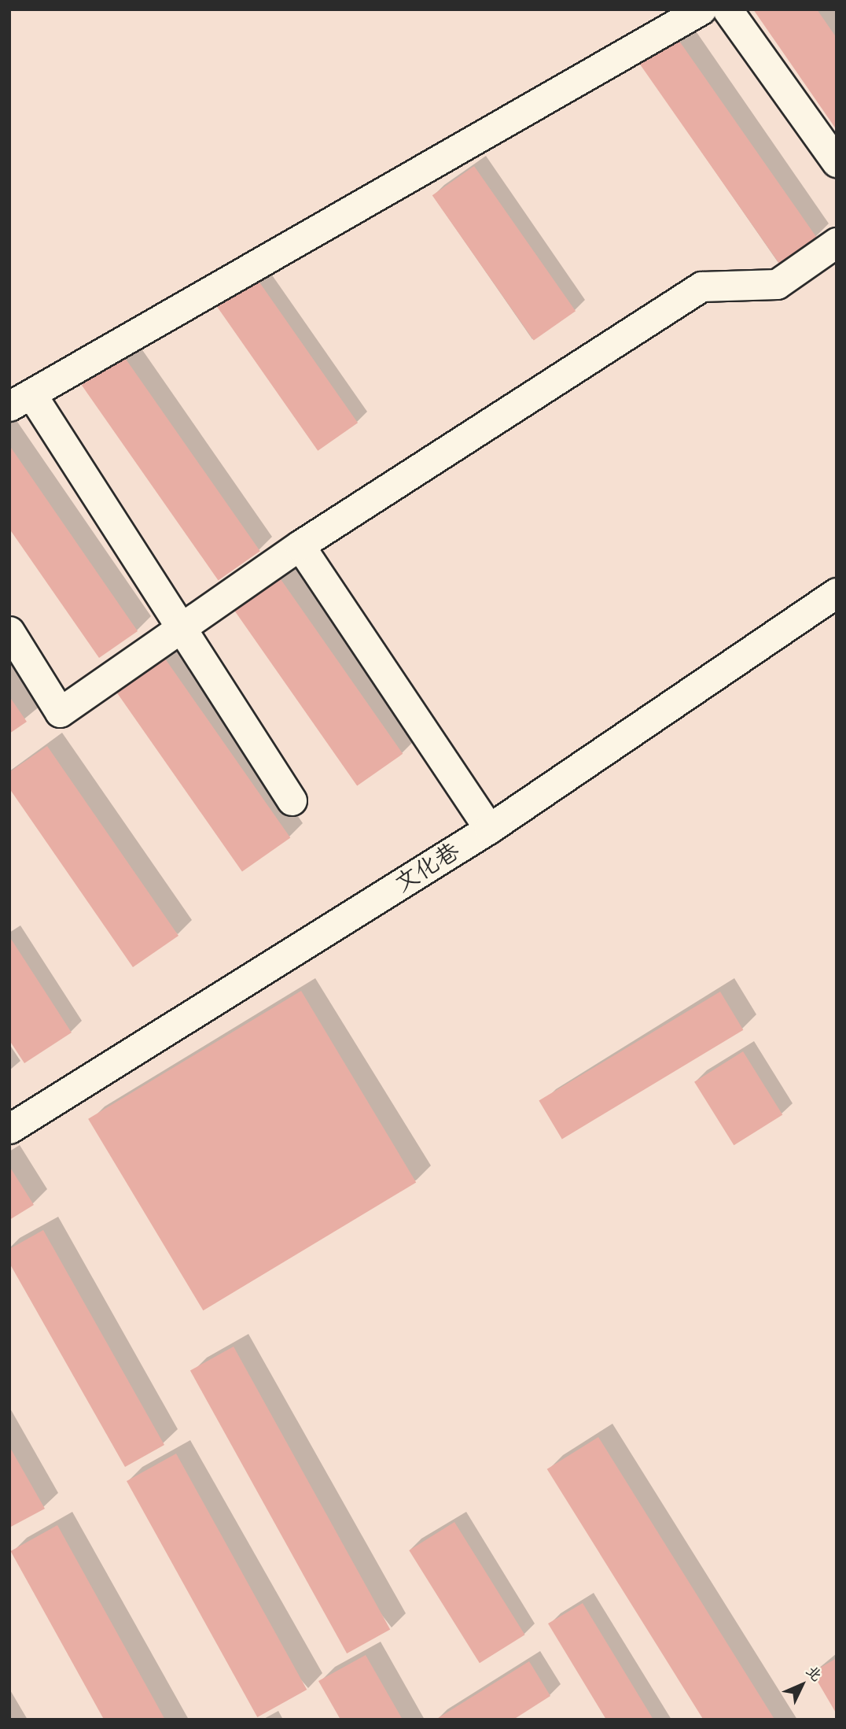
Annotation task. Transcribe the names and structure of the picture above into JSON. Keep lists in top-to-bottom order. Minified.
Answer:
{"streets":{"street":["文化巷"]},"north":"top right"}
